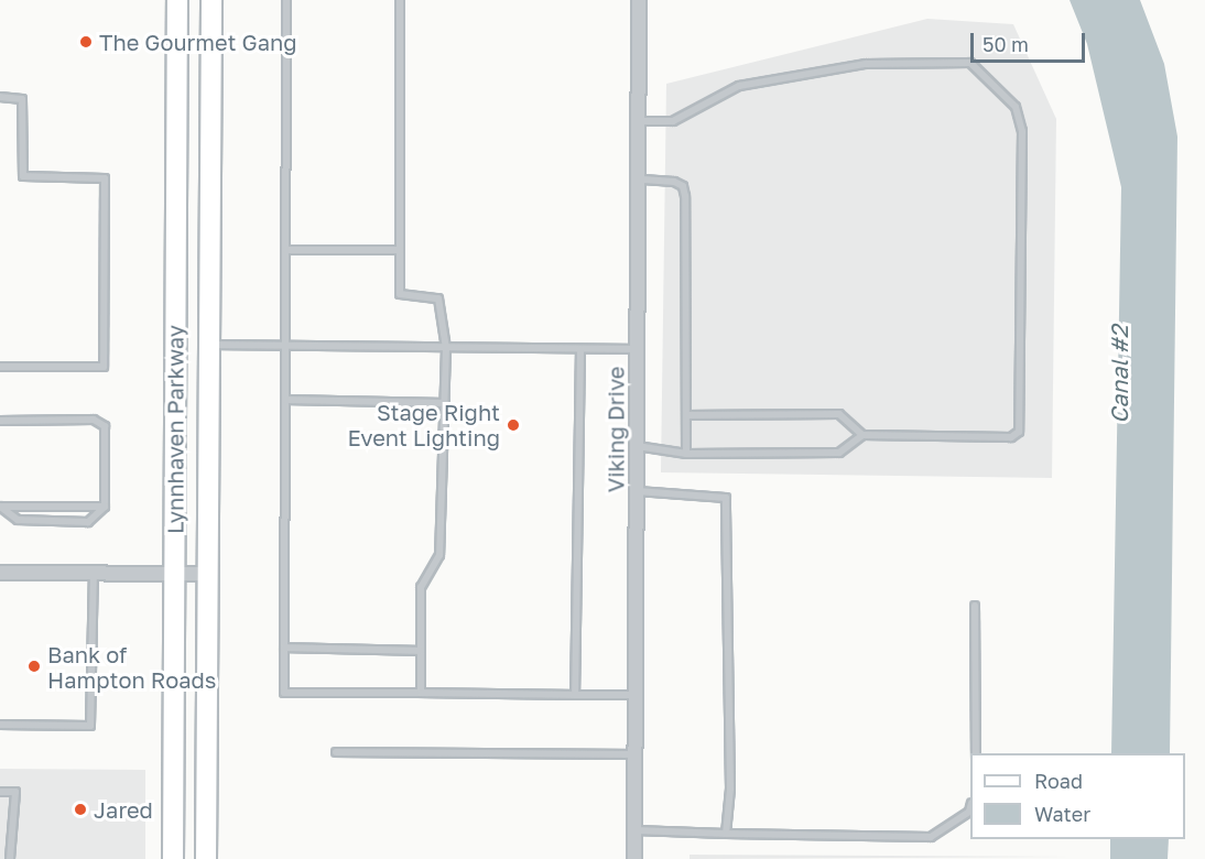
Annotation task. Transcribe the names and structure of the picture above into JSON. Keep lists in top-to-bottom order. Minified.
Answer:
{"streets":{"main road":["Lynnhaven Parkway"],"street":["Viking Drive"]},"water":["Canal #2"],"places":["The Gourmet Gang","Stage Right Event Lighting","Bank of Hampton Roads","Jared"],"legend":["Road","Water"],"scale_bar":"50 m"}
